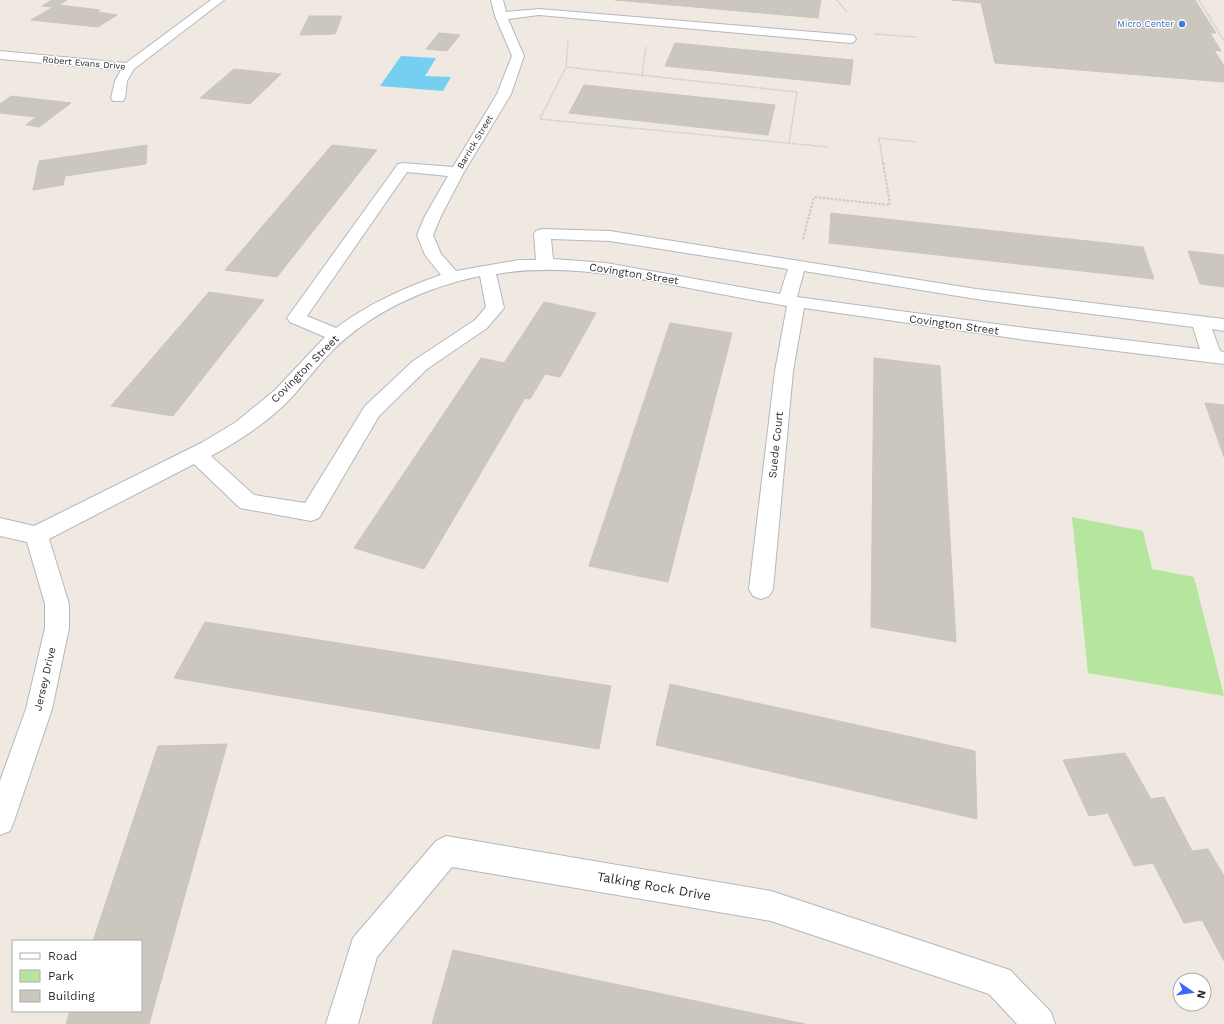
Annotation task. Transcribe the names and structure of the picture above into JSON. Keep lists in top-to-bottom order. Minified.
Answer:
{"streets":{"street":["Robert Evans Drive","Barrick Street","Covington Street","Suede Court","Jersey Drive","Talking Rock Drive"]},"crossings":[["Barrick Street","Covington Street"],["Covington Street","Suede Court"],["Covington Street","Jersey Drive"]],"places":["Micro Center"],"legend":["Road","Park","Building"],"north":"right"}
